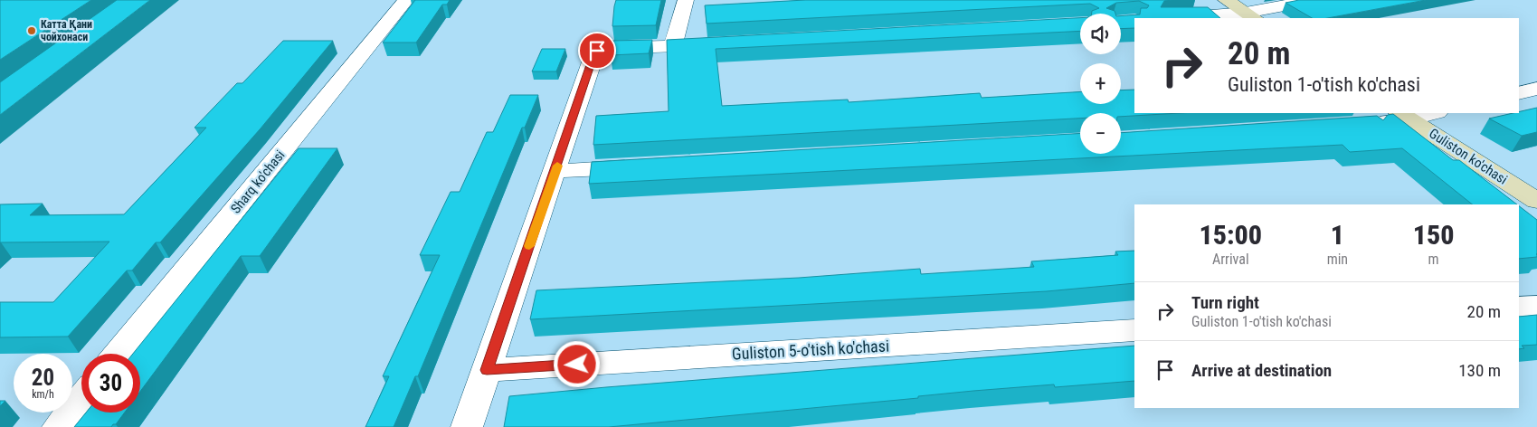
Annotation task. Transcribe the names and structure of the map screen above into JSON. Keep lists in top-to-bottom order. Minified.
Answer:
{"streets":{"main road":["Guliston ko'chasi"],"street":["Sharq ko'chasi","Guliston 5-o'tish ko'chasi"]},"places":["Катта Қани чойхонаси"],"page":{"map_buttons":["+","−"],"turn":["20 m","Guliston 1-o'tish ko'chasi"],"eta":["15:00","Arrival","1","min","150","m"],"list":[{"name":"Turn right","note":"Guliston 1-o'tish ko'chasi","value":"20 m"},{"name":"Arrive at destination","value":"130 m"}],"speed":"20 km/h","limit":"30"}}
